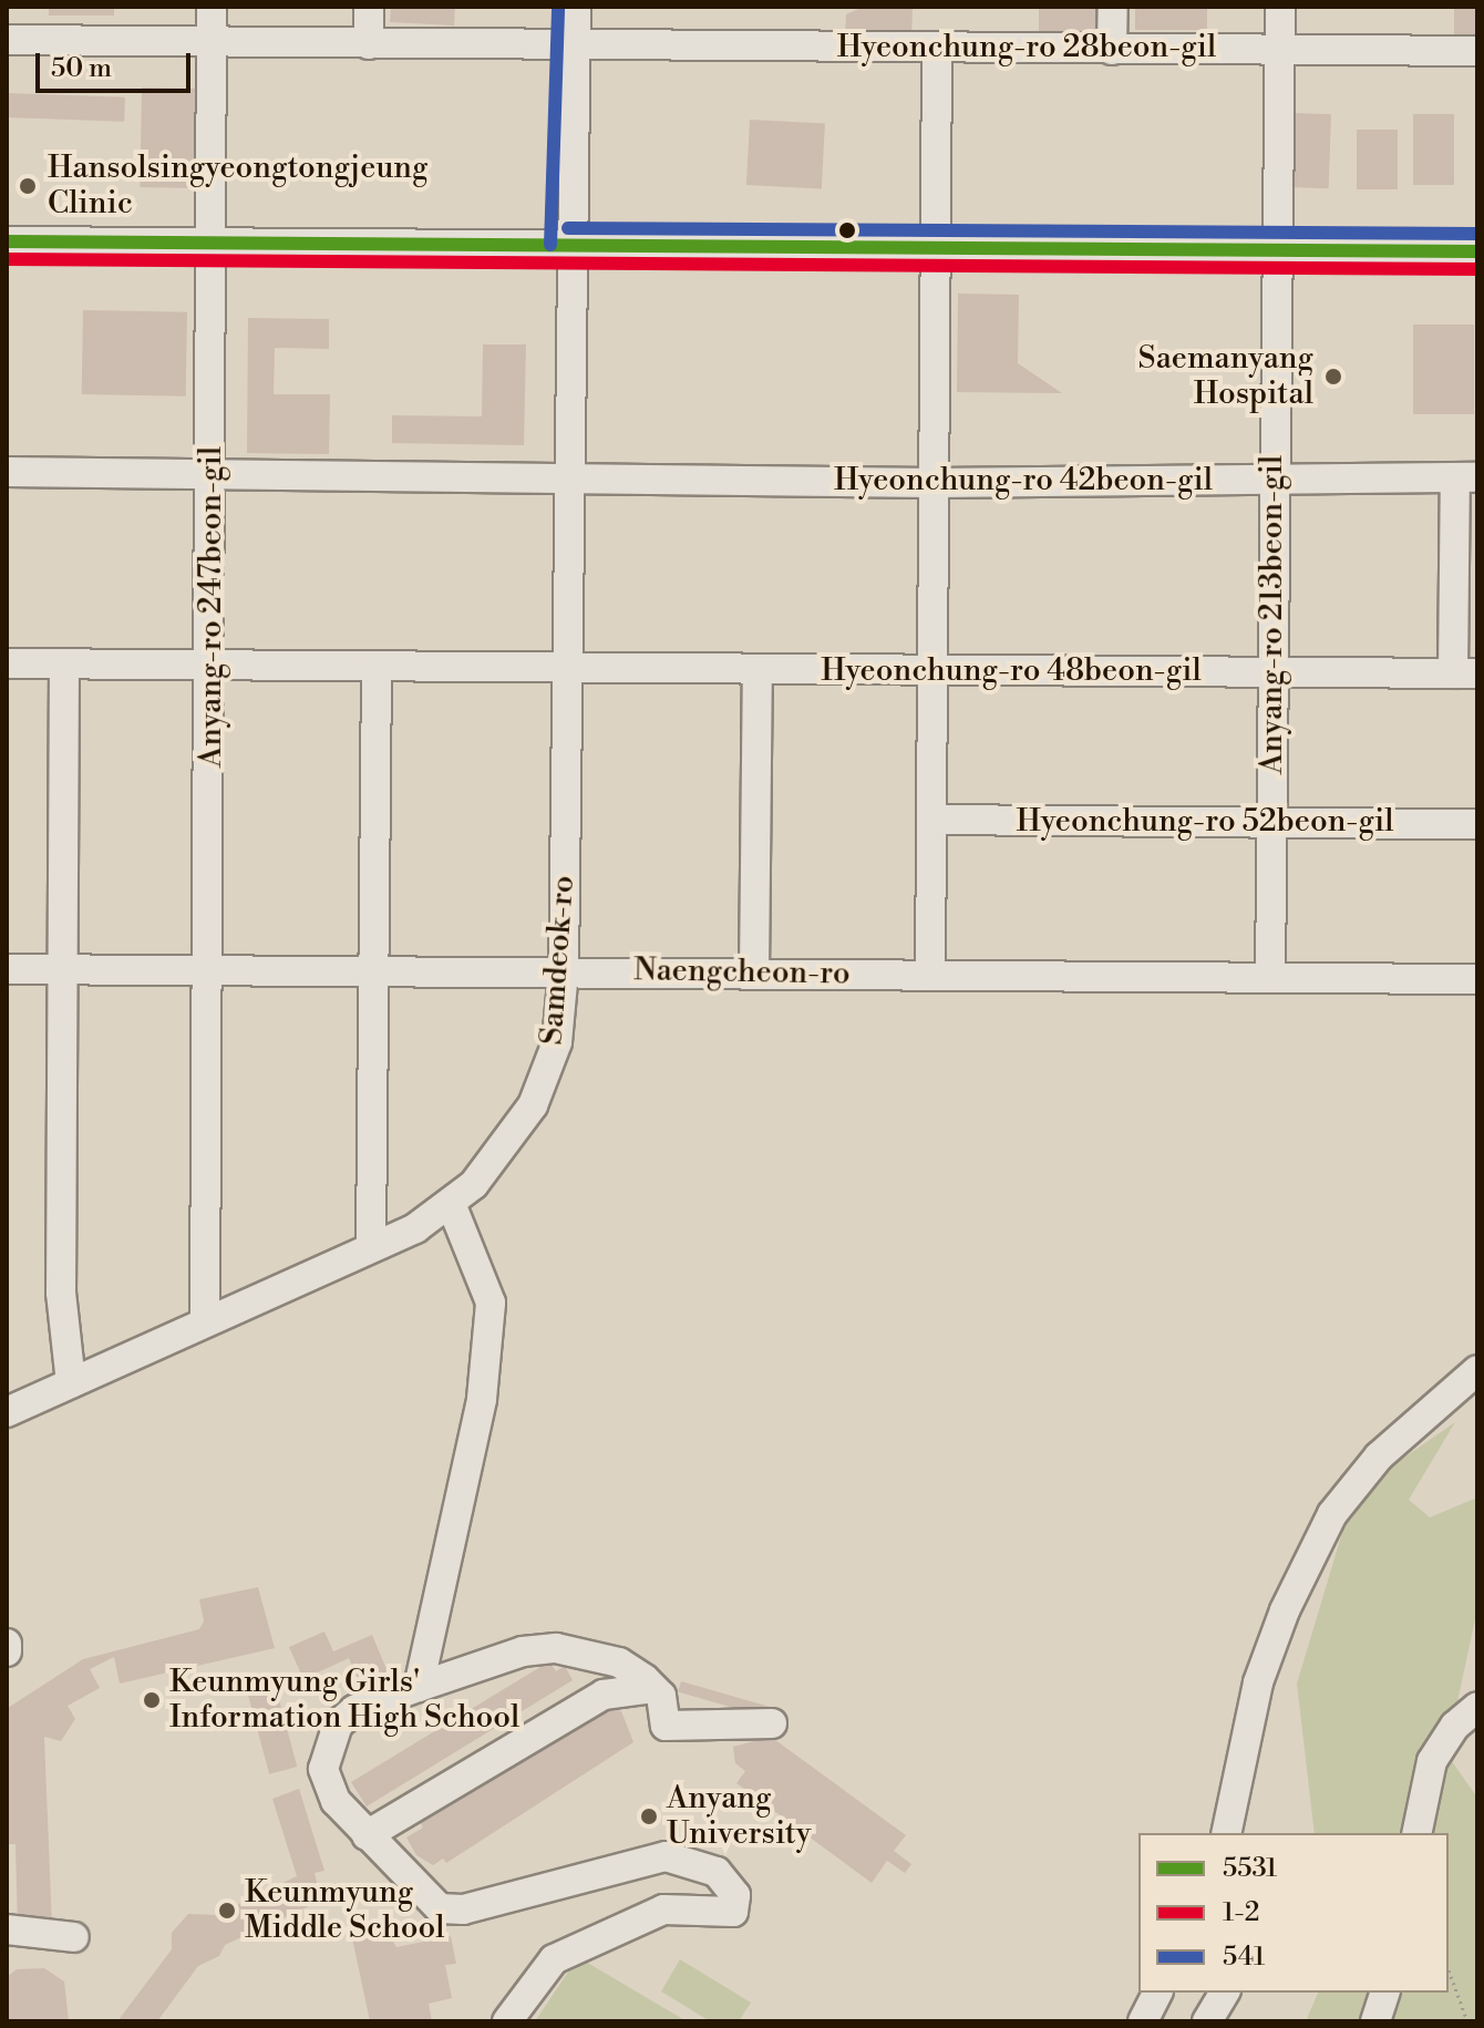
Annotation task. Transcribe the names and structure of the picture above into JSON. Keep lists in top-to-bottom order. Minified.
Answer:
{"streets":{"street":["Hyeonchung-ro 28beon-gil","Hyeonchung-ro 42beon-gil","Anyang-ro 247beon-gil","Anyang-ro 213beon-gil","Hyeonchung-ro 48beon-gil","Hyeonchung-ro 52beon-gil","Samdeok-ro","Naengcheon-ro"]},"crossings":[["Hyeonchung-ro 28beon-gil","Anyang-ro 247beon-gil"],["Hyeonchung-ro 28beon-gil","Anyang-ro 213beon-gil"],["Hyeonchung-ro 28beon-gil","Samdeok-ro"],["Hyeonchung-ro 42beon-gil","Anyang-ro 247beon-gil"],["Hyeonchung-ro 42beon-gil","Anyang-ro 213beon-gil"],["Hyeonchung-ro 42beon-gil","Hyeonchung-ro 48beon-gil"],["Hyeonchung-ro 42beon-gil","Samdeok-ro"],["Anyang-ro 247beon-gil","Hyeonchung-ro 48beon-gil"],["Anyang-ro 247beon-gil","Samdeok-ro"],["Anyang-ro 247beon-gil","Naengcheon-ro"],["Anyang-ro 213beon-gil","Hyeonchung-ro 48beon-gil"],["Anyang-ro 213beon-gil","Hyeonchung-ro 52beon-gil"],["Anyang-ro 213beon-gil","Naengcheon-ro"],["Hyeonchung-ro 48beon-gil","Samdeok-ro"],["Samdeok-ro","Naengcheon-ro"]],"places":["Hansolsingyeongtongjeung Clinic","Saemanyang Hospital","Keunmyung Girls' Information High School","Anyang University","Keunmyung Middle School"],"lines":["transit line 541","transit line 5531","transit line 1-2"],"legend":["5531","1-2","541"],"scale_bar":"50 m"}
